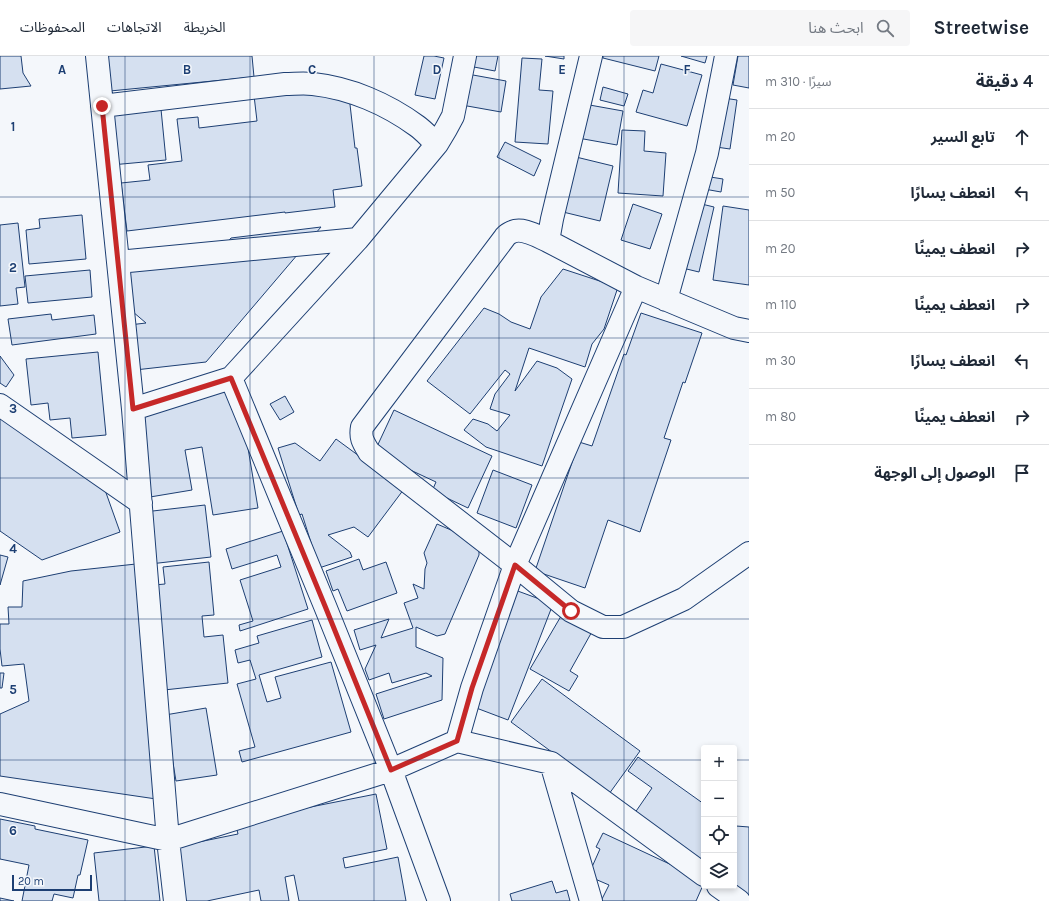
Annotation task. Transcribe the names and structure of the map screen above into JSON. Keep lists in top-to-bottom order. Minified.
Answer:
{"scale_bar":"20 m","page":{"header":"Streetwise","search":"ابحث هنا","nav":["الخريطة","الاتجاهات","المحفوظات"],"heading":["4 دقيقة","سيرًا · 310 m"],"list":[["تابع السير","20 m"],["انعطف يسارًا","50 m"],["انعطف يمينًا","20 m"],["انعطف يمينًا","110 m"],["انعطف يسارًا","30 m"],["انعطف يمينًا","80 m"],"الوصول إلى الوجهة"],"map_buttons":["+","−"],"scale":"20 m"},"grid":{"columns":["A","B","C","D","E","F"],"rows":["1","2","3","4","5","6"]}}
